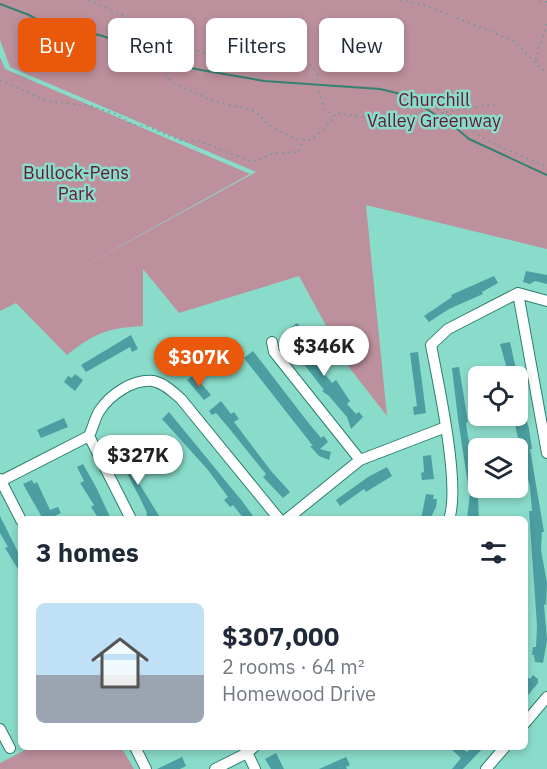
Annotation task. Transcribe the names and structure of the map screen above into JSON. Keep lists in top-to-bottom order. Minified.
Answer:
{"parks":["Churchill Valley Greenway","Bullock-Pens Park"],"page":{"chip":["Buy","Rent","Filters","New"],"price":["$346K","$307K","$327K"],"heading":"3 homes","list":[{"name":"$307,000","note":"2 rooms · 64 m² · Homewood Drive"}]}}
